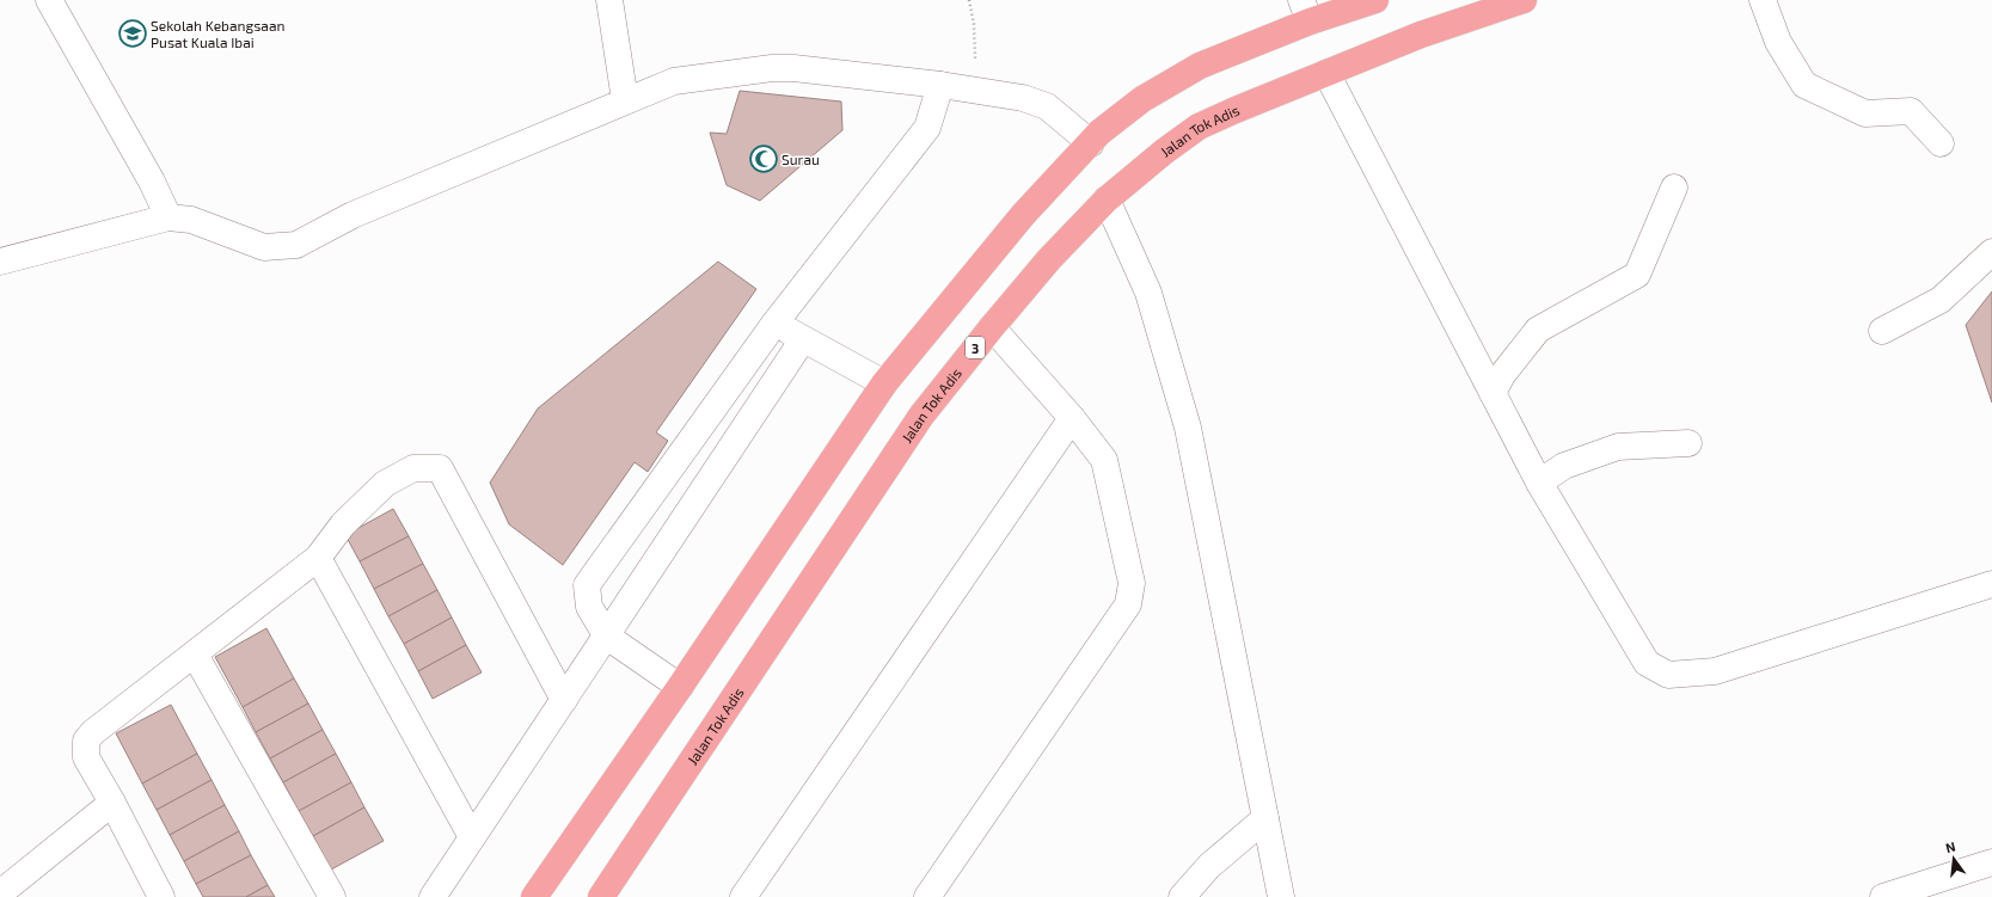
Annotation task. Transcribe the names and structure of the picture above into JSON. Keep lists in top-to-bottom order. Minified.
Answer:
{"streets":{"main road":["Jalan Tok Adis","3"]},"places":{"school or university":["Sekolah Kebangsaan Pusat Kuala Ibai"],"mosque":["Surau"]},"north":"top"}
